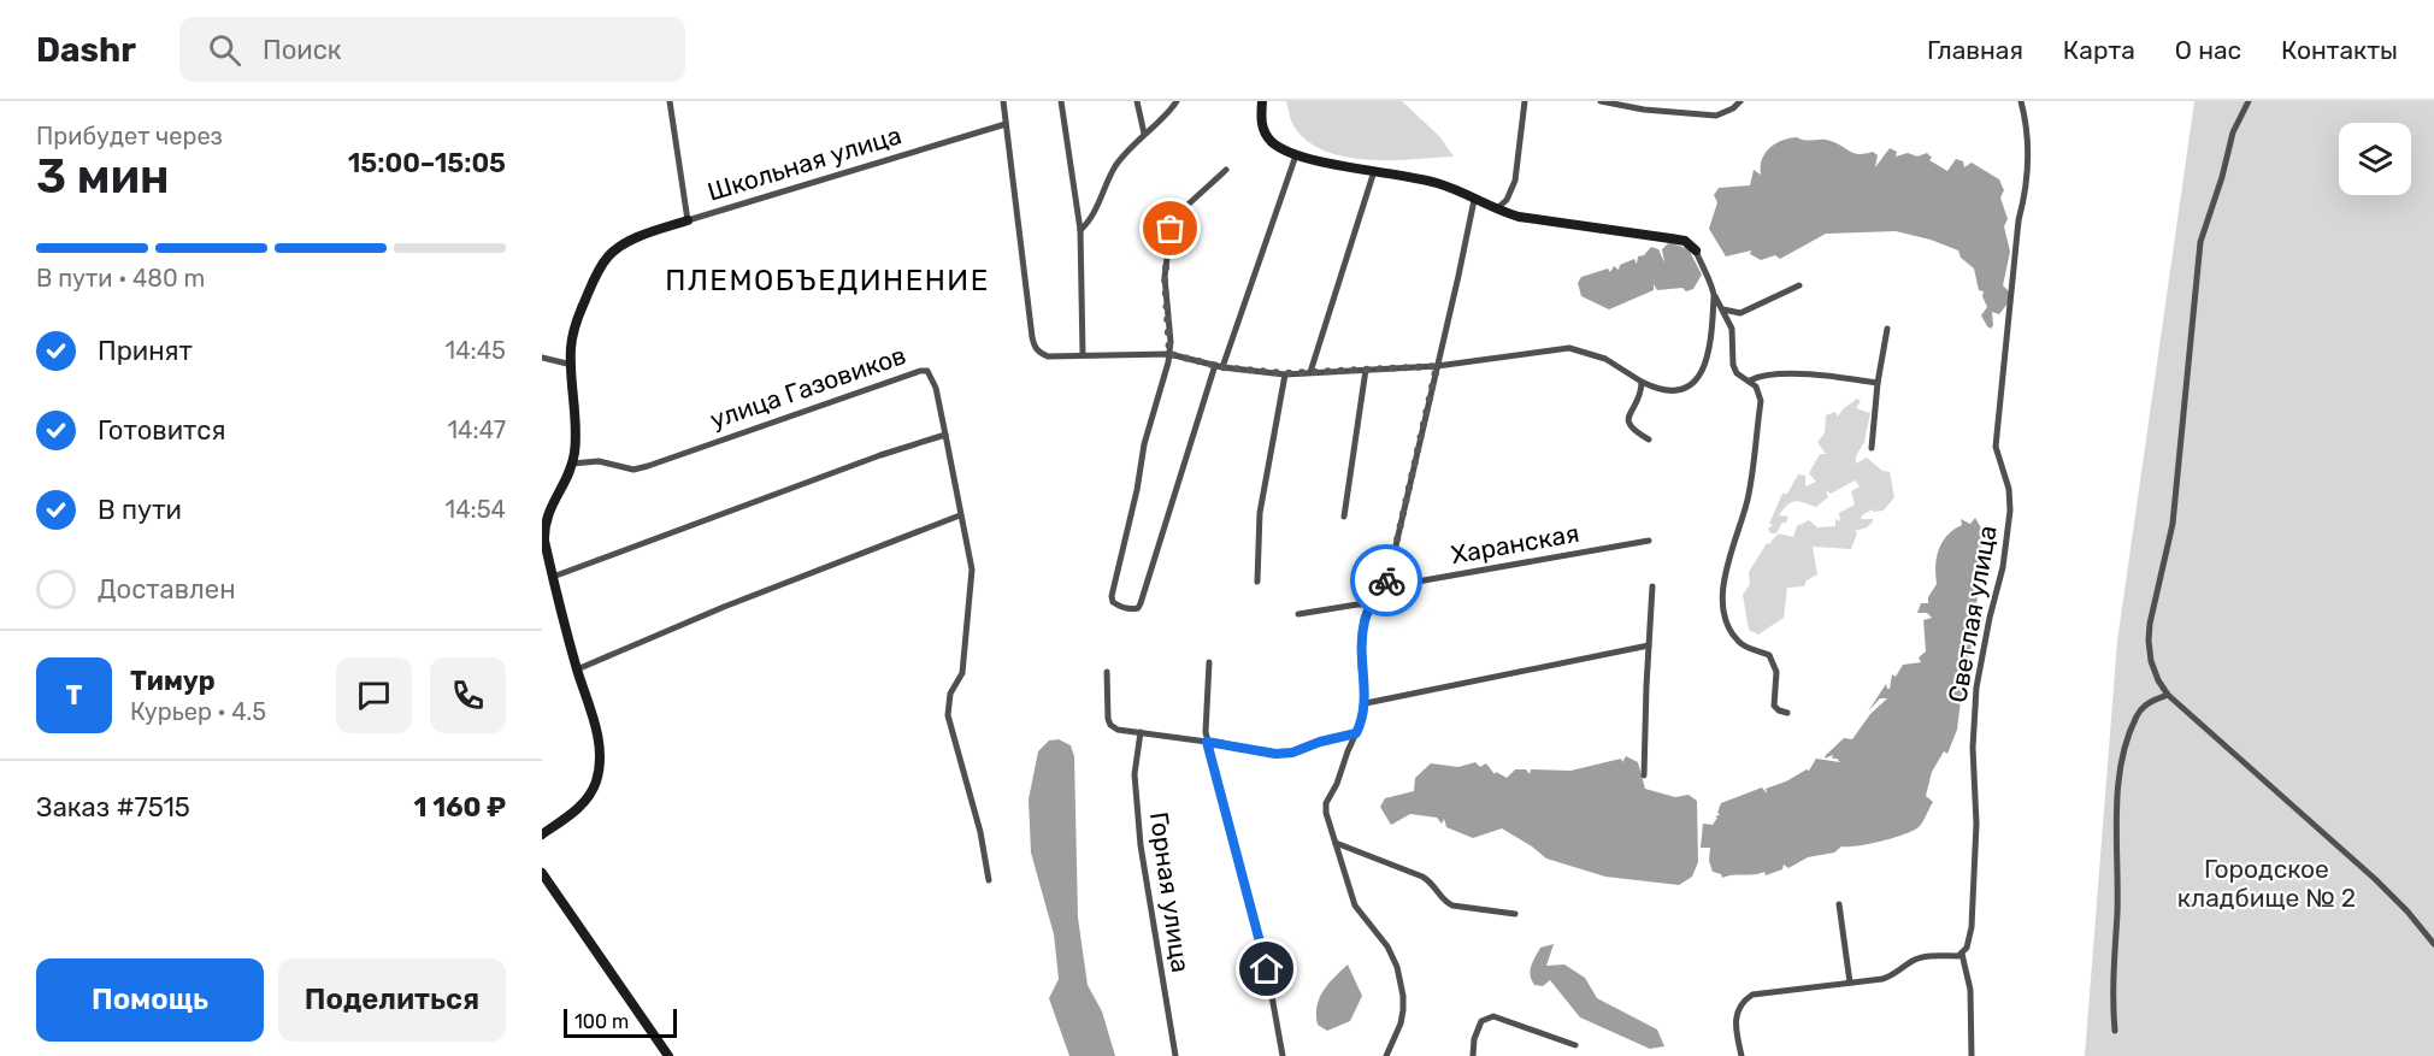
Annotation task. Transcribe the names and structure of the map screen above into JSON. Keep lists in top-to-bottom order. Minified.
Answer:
{"streets":{"street":["Школьная улица","улица Газовиков","Харанская","Светлая улица","Горная улица"]},"districts":["ПЛЕМОБЪЕДИНЕНИЕ"],"parks":["Городское кладбище № 2"],"scale_bar":"100 m","page":{"header":"Dashr","search":"Поиск","nav":["Главная","Карта","О нас","Контакты"],"heading":["3 мин","Прибудет через","15:00–15:05"],"panel":["Тимур","Курьер · 4.5","Заказ #7515","1 160 ₽"],"bar":"В пути · 480 m","list":[["Принят","14:45"],["Готовится","14:47"],["В пути","14:54"],"Доставлен"],"round":"Т","buttons":["Помощь","Поделиться"],"scale":"100 m"}}
